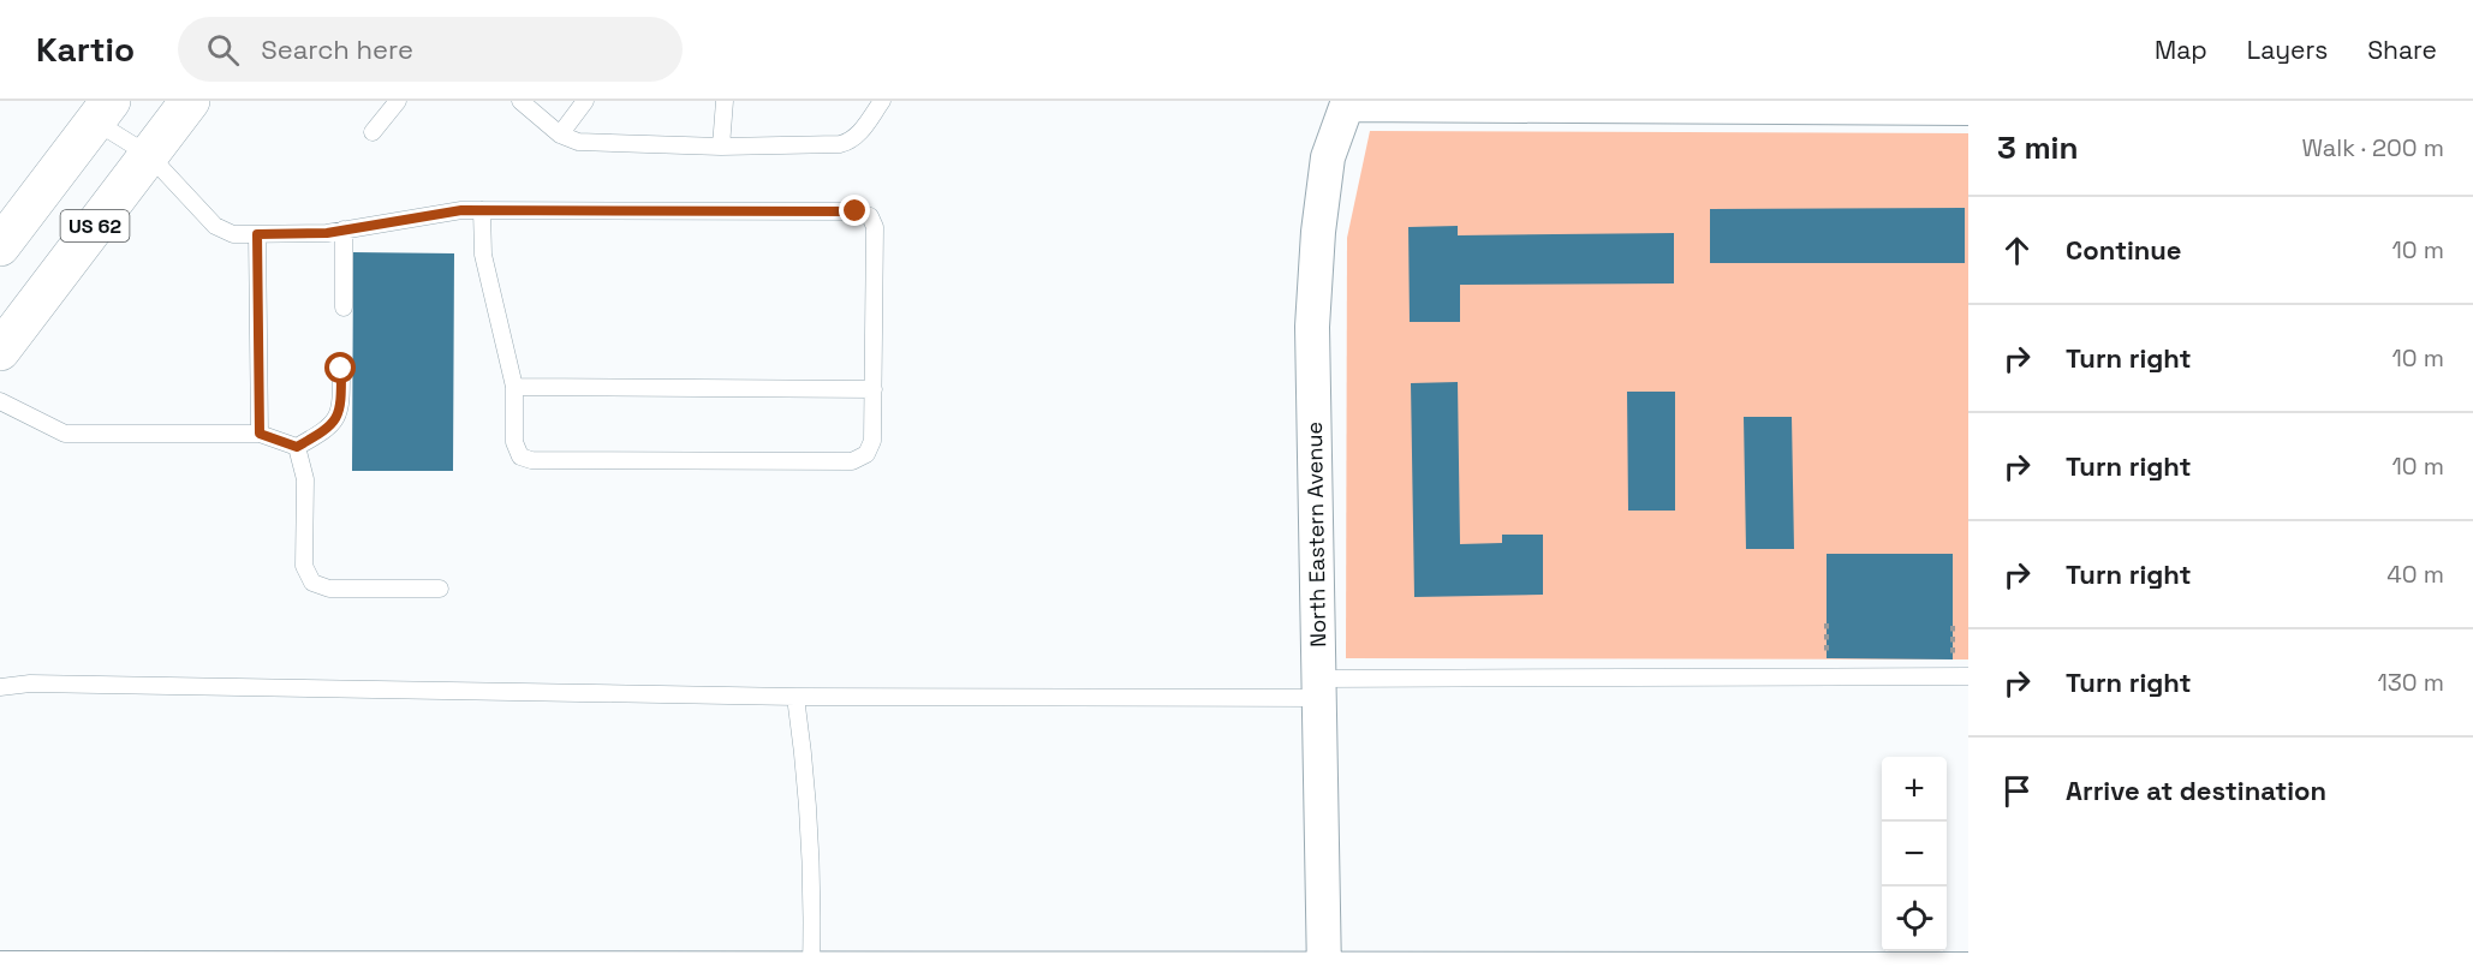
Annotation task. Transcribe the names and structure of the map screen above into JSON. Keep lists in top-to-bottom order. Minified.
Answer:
{"streets":{"highway":["US 62"],"street":["North Eastern Avenue"]},"page":{"header":"Kartio","search":"Search here","nav":["Map","Layers","Share"],"heading":["3 min","Walk · 200 m"],"list":[["Continue","10 m"],["Turn right","10 m"],["Turn right","10 m"],["Turn right","40 m"],["Turn right","130 m"],"Arrive at destination"],"map_buttons":["+","−"]}}
